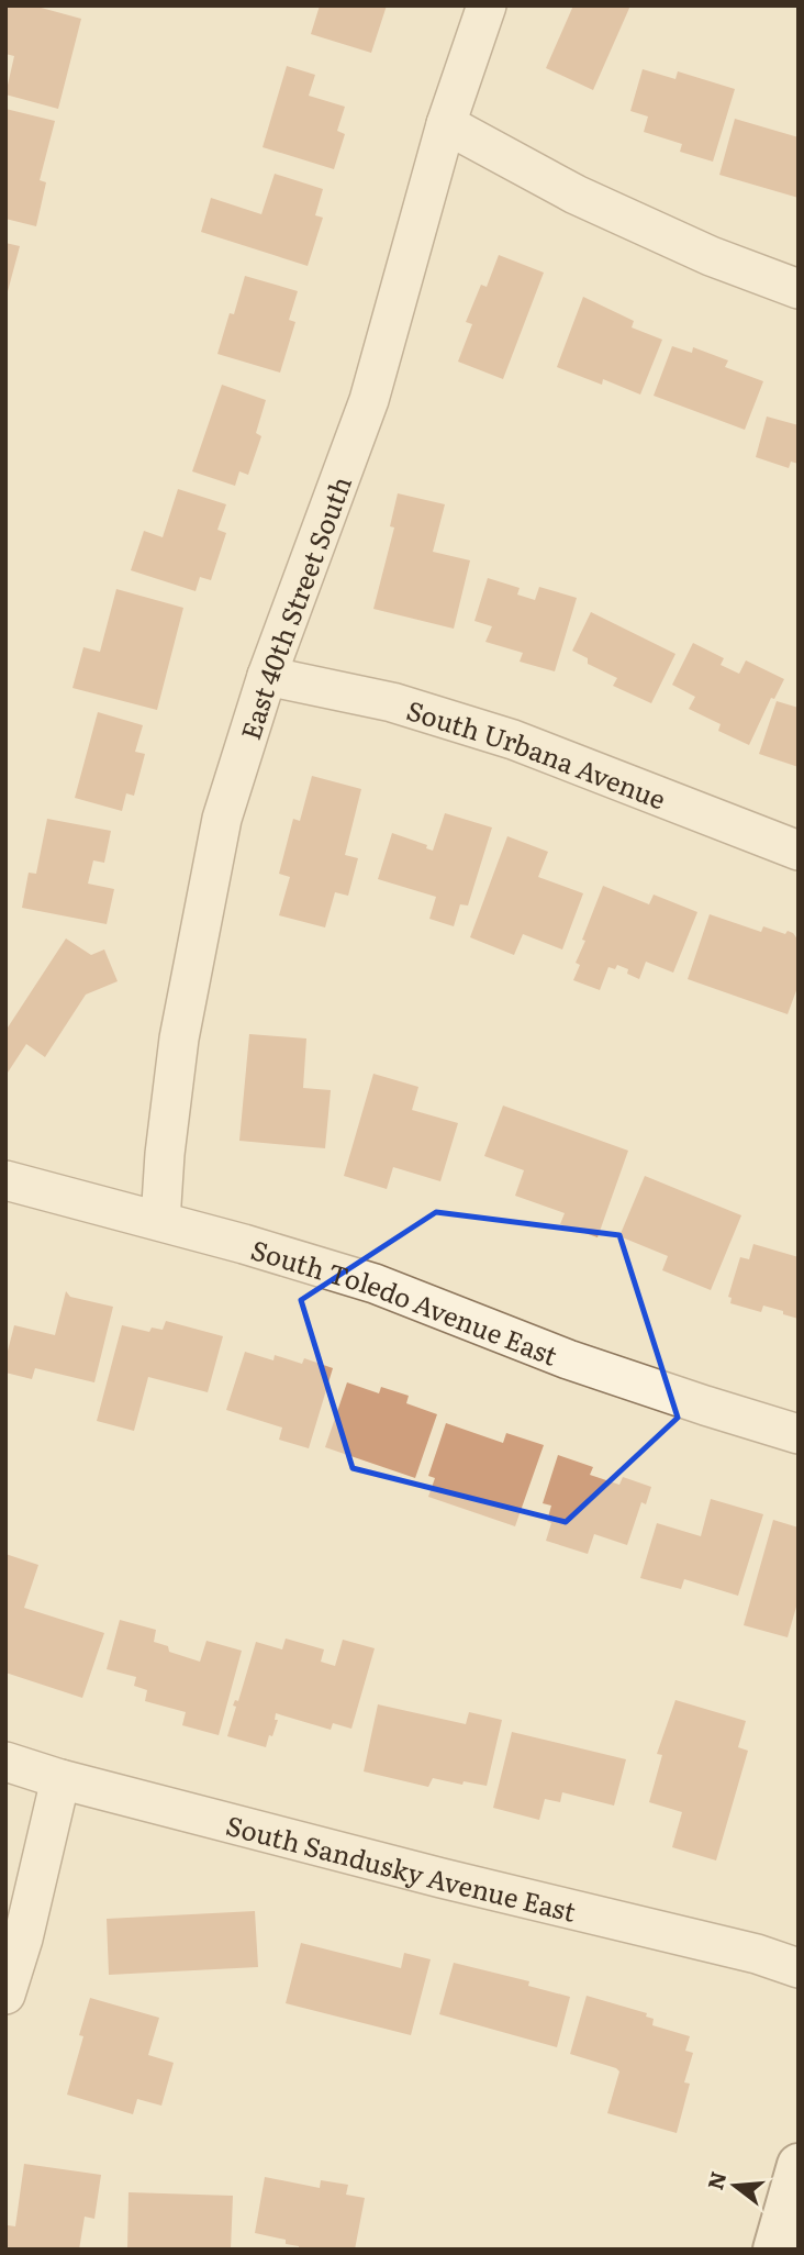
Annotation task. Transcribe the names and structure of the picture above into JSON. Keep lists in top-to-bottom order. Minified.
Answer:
{"streets":{"street":["East 40th Street South","South Urbana Avenue","South Toledo Avenue East","South Sandusky Avenue East"]},"crossings":[["East 40th Street South","South Urbana Avenue"],["East 40th Street South","South Toledo Avenue East"]],"north":"left"}
